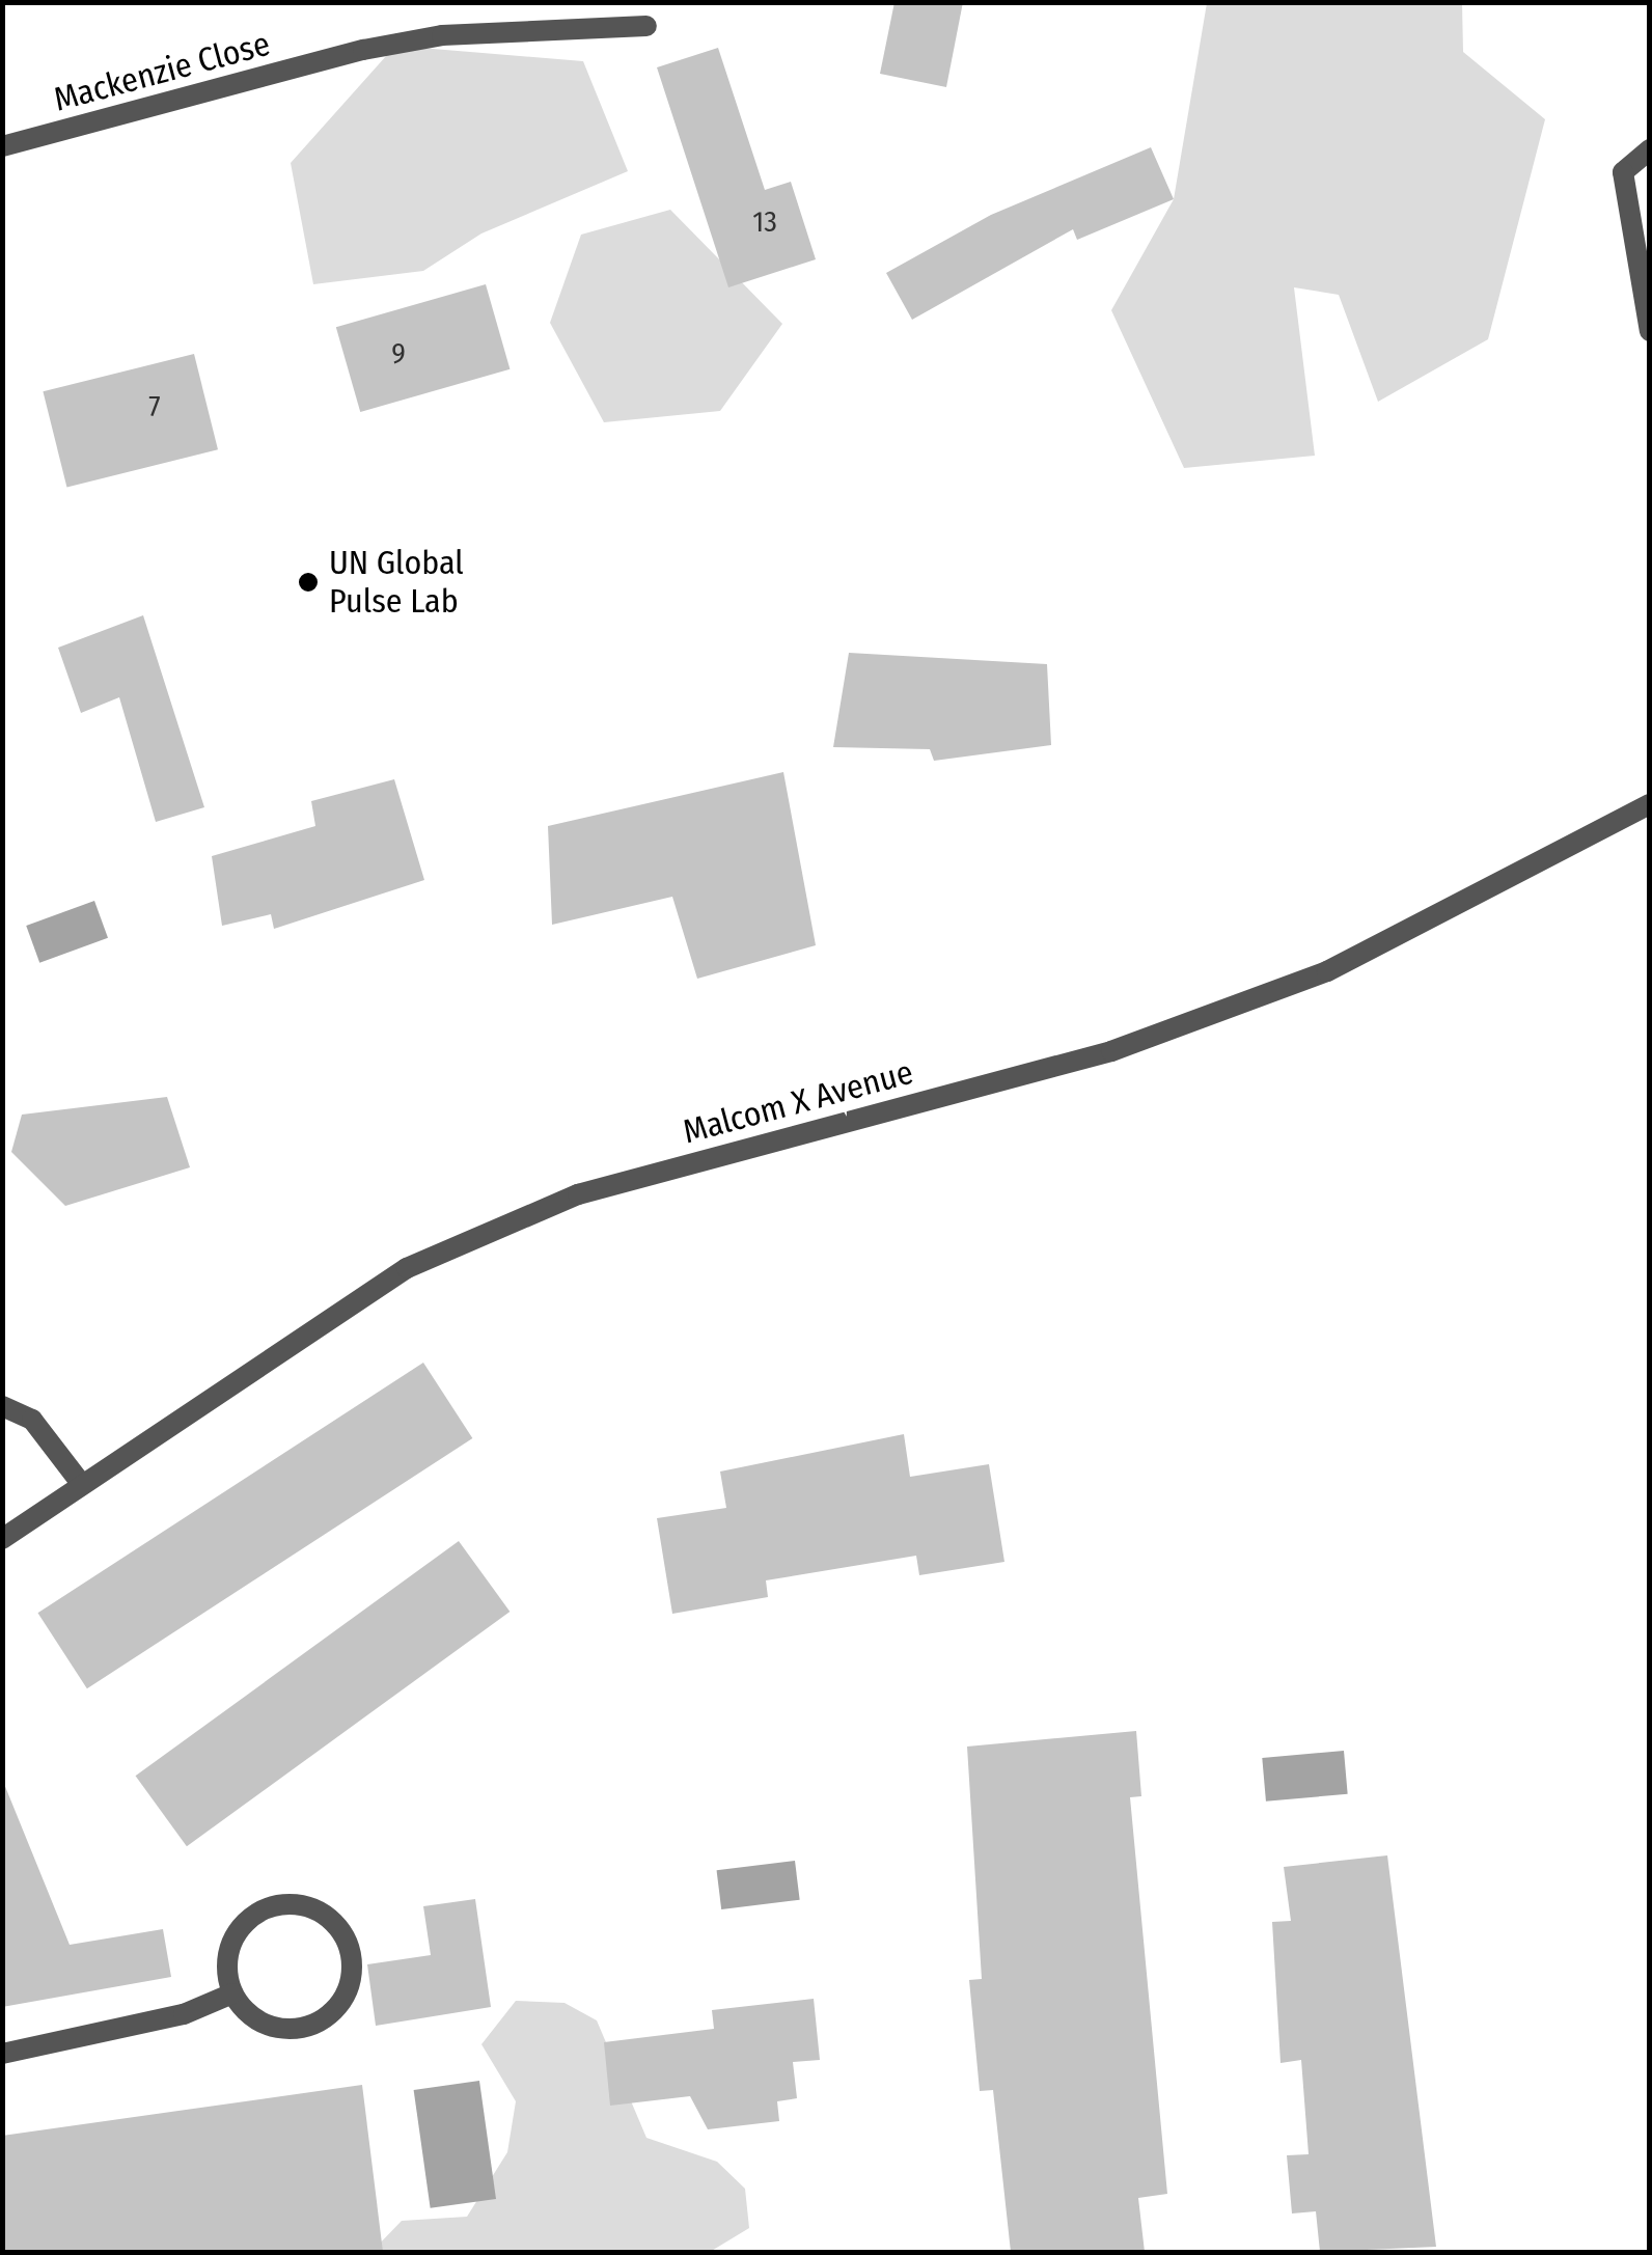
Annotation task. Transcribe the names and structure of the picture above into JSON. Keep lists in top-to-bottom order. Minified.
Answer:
{"streets":{"street":["Mackenzie Close","Malcom X Avenue"]},"places":["UN Global Pulse Lab"],"house_numbers":["13","9","7"]}
